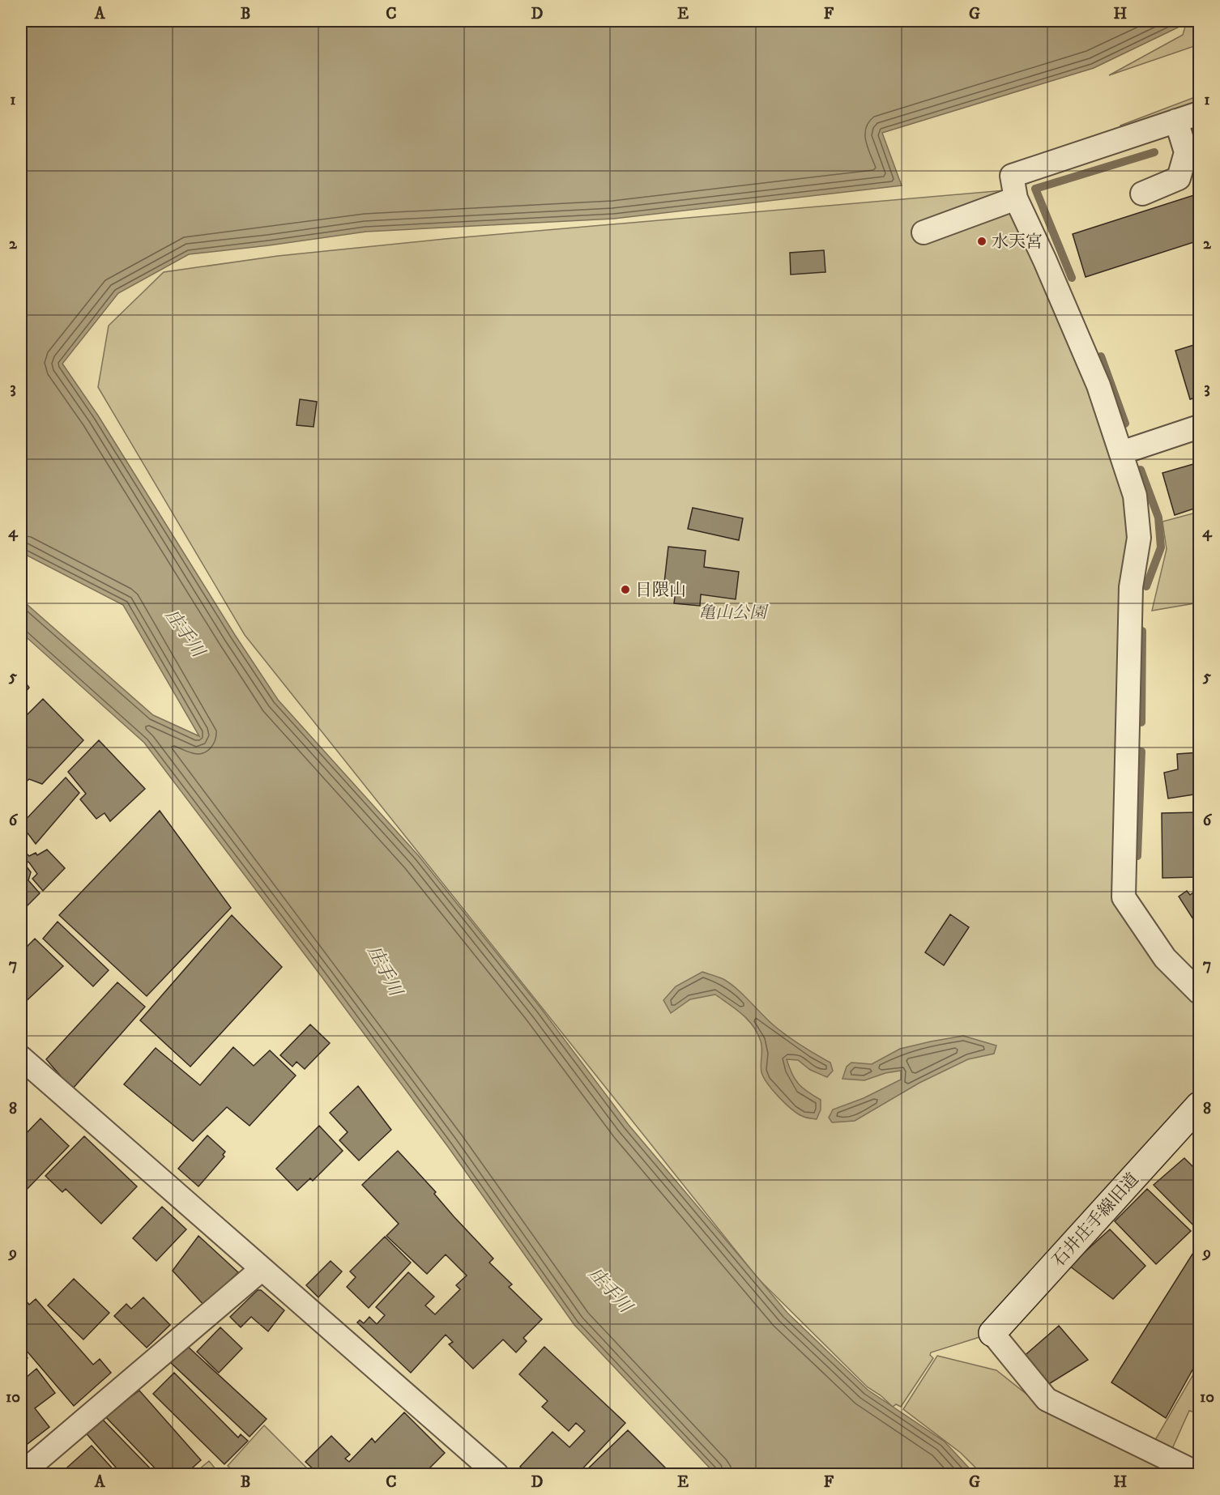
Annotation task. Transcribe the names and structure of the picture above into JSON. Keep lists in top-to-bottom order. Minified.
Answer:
{"streets":{"street":["石井庄手線旧道"]},"water":["庄手川"],"parks":["亀山公園"],"places":["水天宮","日隈山"],"grid":{"columns":["A","B","C","D","E","F","G","H"],"rows":["1","2","3","4","5","6","7","8","9","10"]}}
